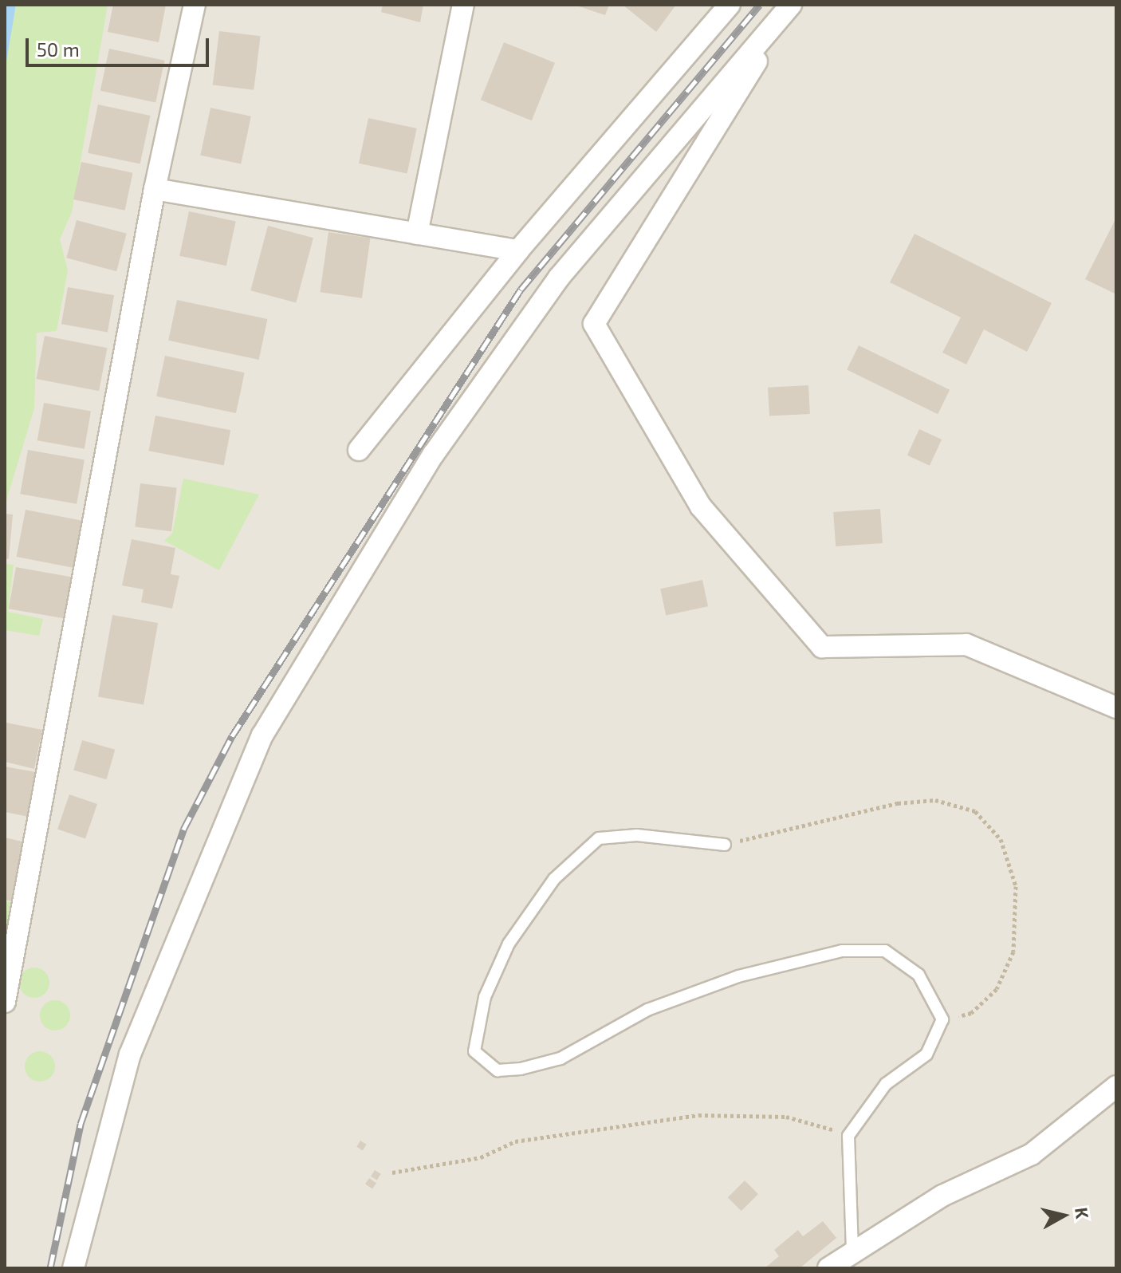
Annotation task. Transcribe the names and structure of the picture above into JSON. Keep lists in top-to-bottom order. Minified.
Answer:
{"scale_bar":"50 m","north":"right"}
